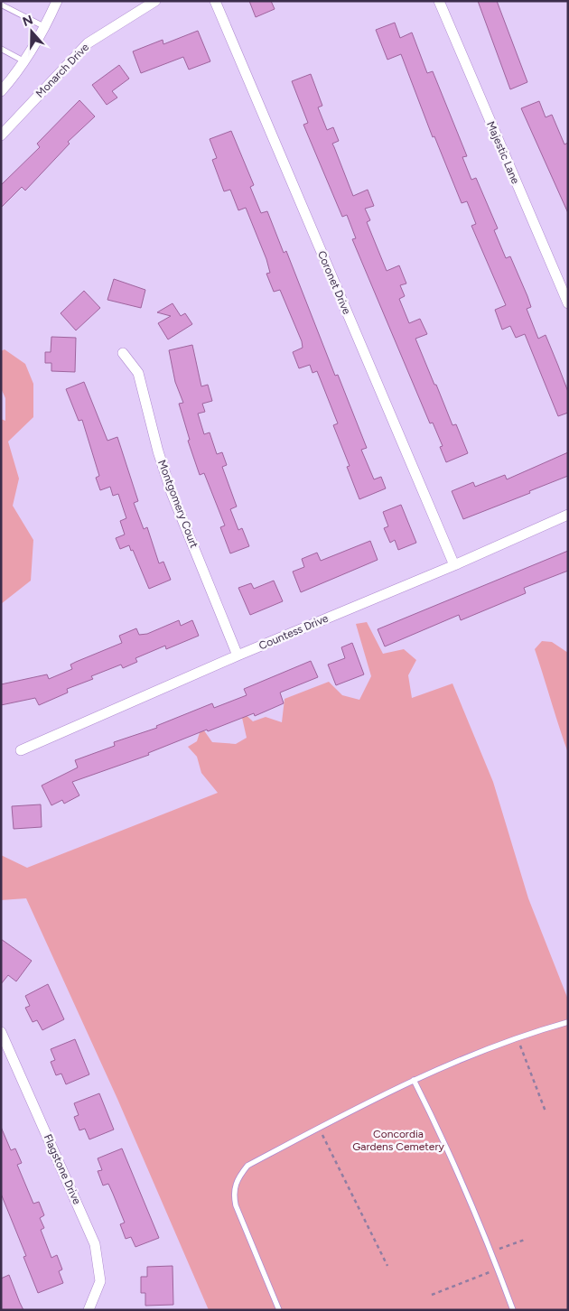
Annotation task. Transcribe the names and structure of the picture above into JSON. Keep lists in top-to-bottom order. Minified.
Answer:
{"streets":{"street":["Monarch Drive","Majestic Lane","Coronet Drive","Montgomery Court","Countess Drive","Flagstone Drive"]},"crossings":[["Coronet Drive","Countess Drive"],["Montgomery Court","Countess Drive"]],"parks":["Concordia Gardens Cemetery"],"north":"top"}
